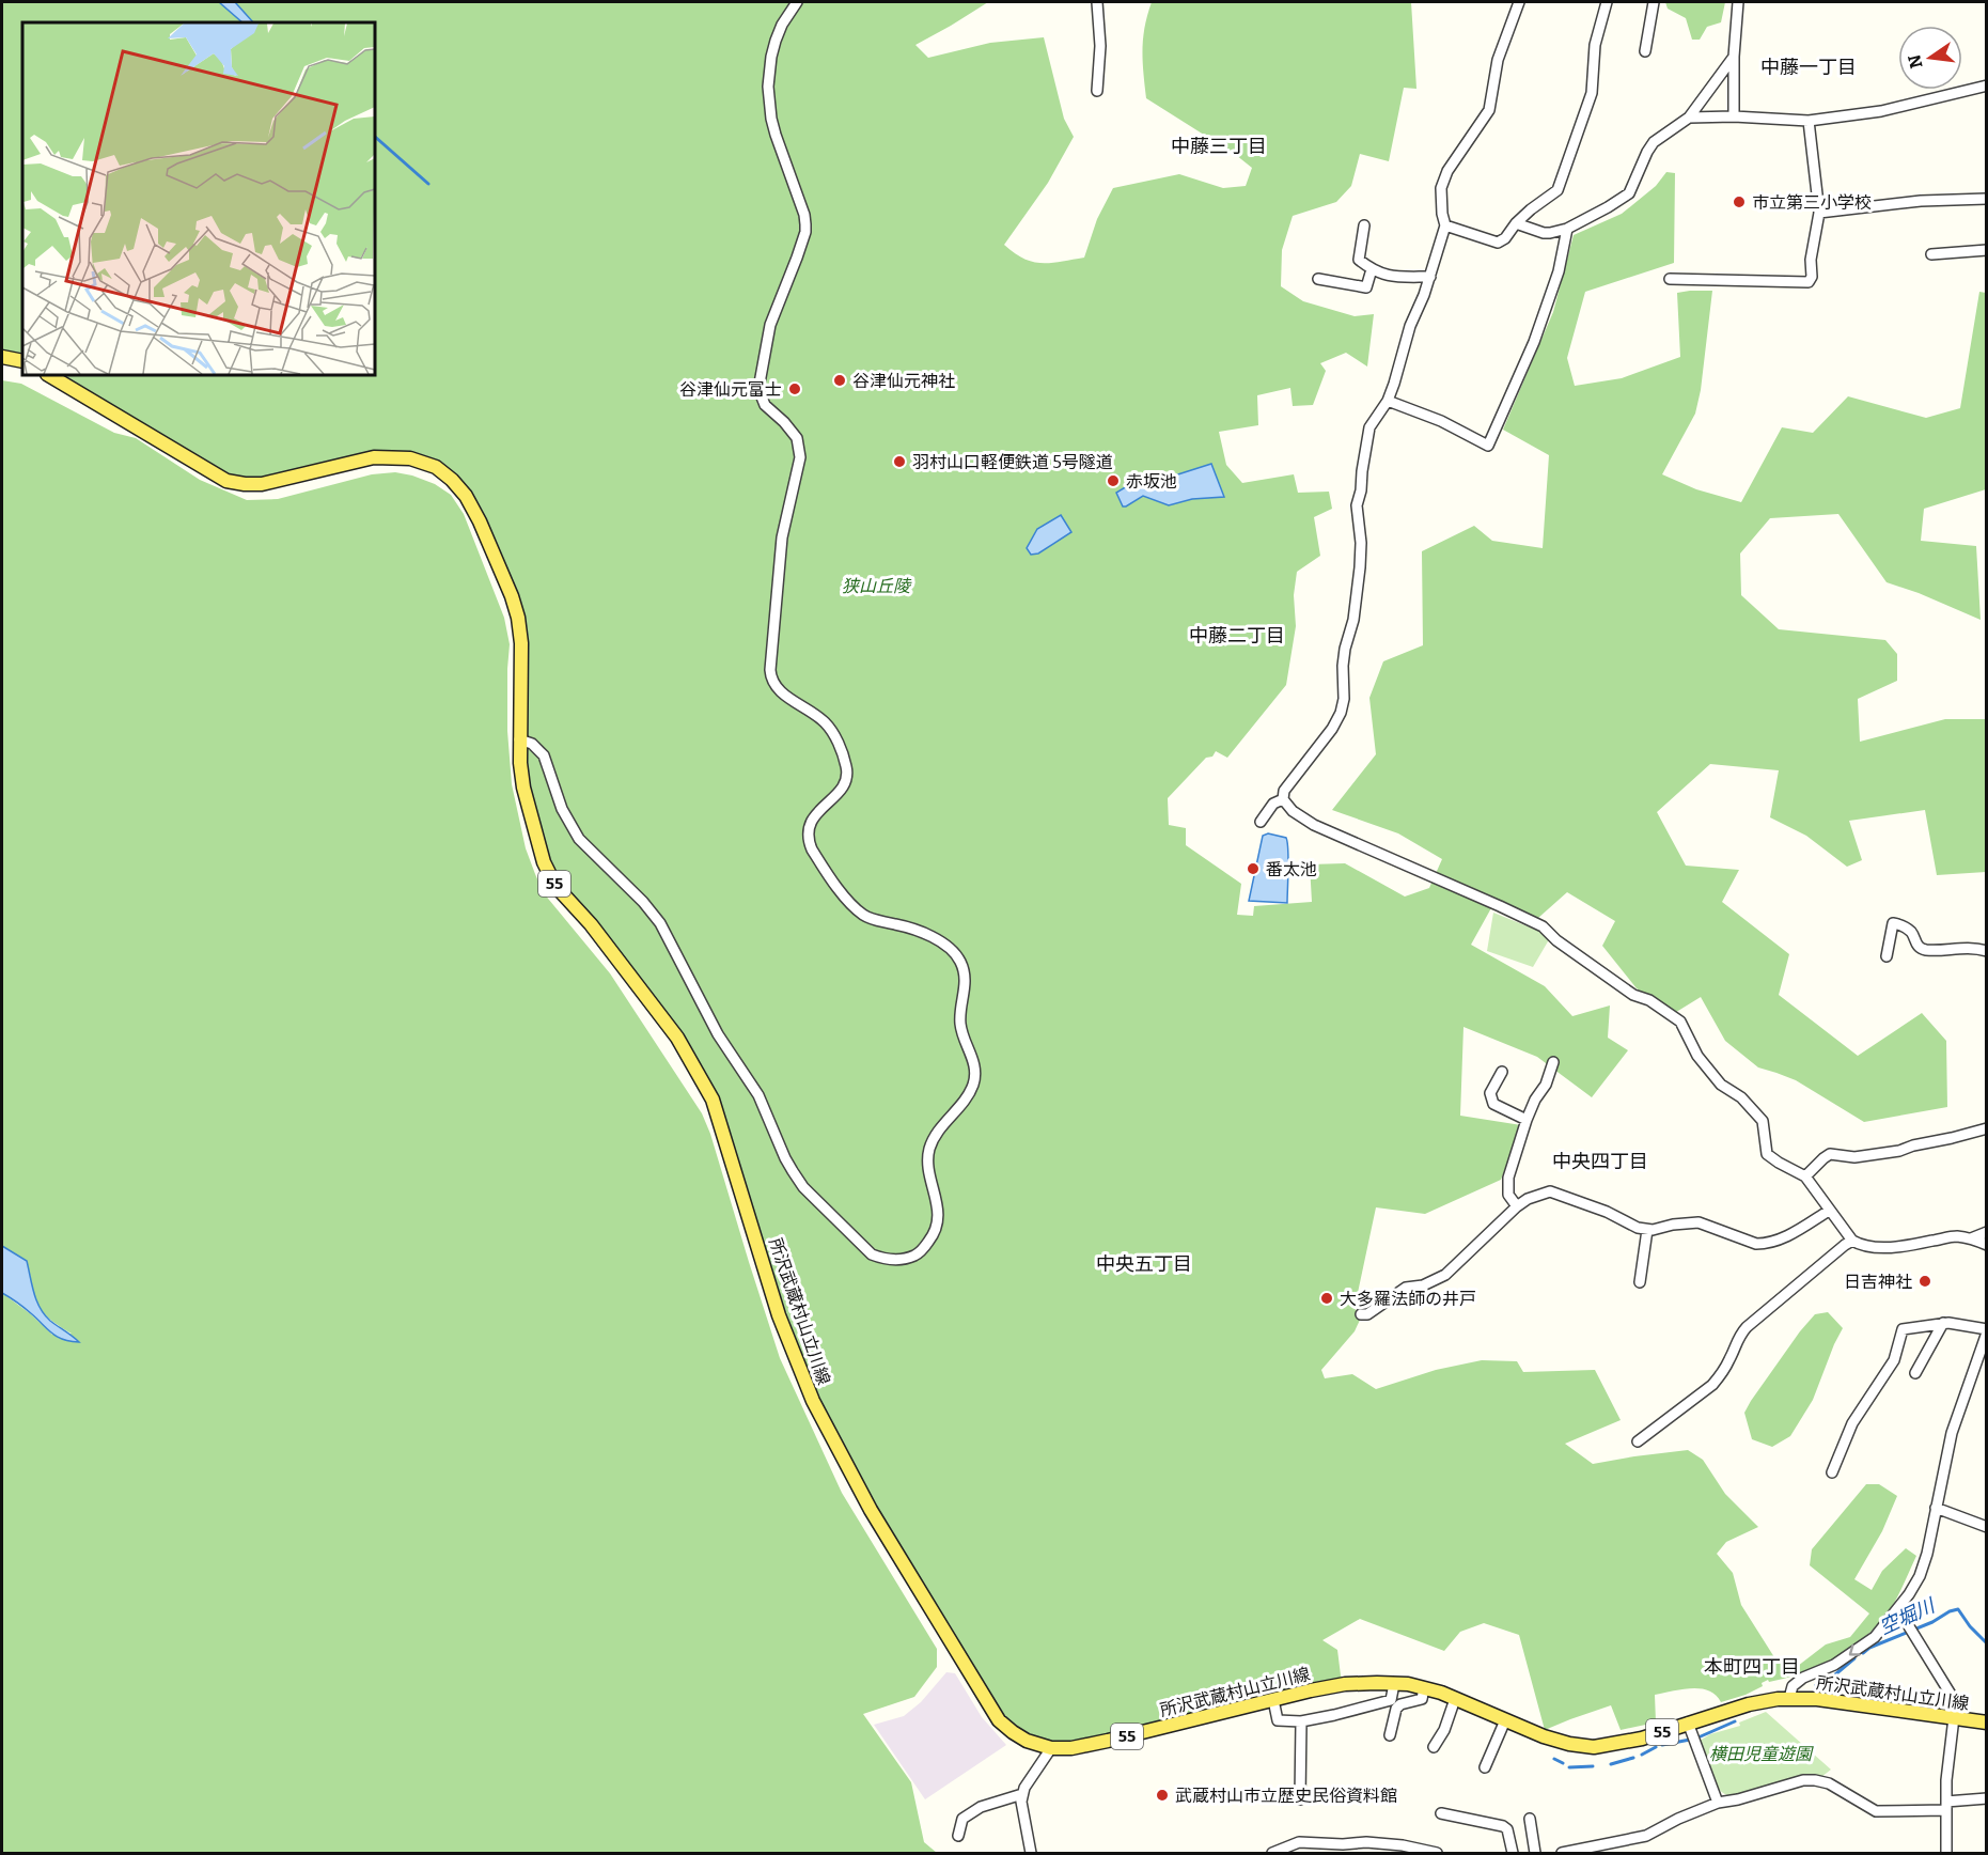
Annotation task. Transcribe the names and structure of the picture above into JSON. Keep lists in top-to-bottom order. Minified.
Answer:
{"streets":{"main road":["55","所沢武蔵村山立川線"]},"districts":["中藤一丁目","中藤三丁目","中藤二丁目","中央四丁目","中央五丁目","本町四丁目"],"water":["空堀川"],"parks":["狭山丘陵","横田児童遊園"],"places":["市立第三小学校","谷津仙元神社","谷津仙元富士","羽村山口軽便鉄道 5号隧道","赤坂池","番太池","日吉神社","大多羅法師の井戸","武蔵村山市立歴史民俗資料館"],"north":"left"}
